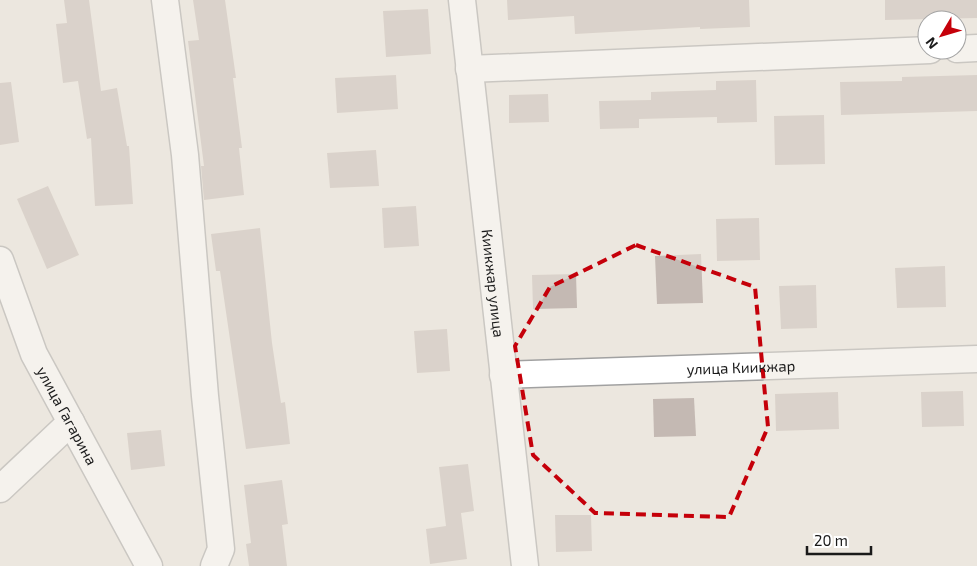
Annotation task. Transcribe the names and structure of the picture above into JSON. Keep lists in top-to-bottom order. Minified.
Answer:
{"streets":{"street":["Киикжар улица","улица Киикжар","улица Гагарина"]},"crossings":[["Киикжар улица","улица Киикжар"]],"scale_bar":"20 m","north":"bottom left"}
